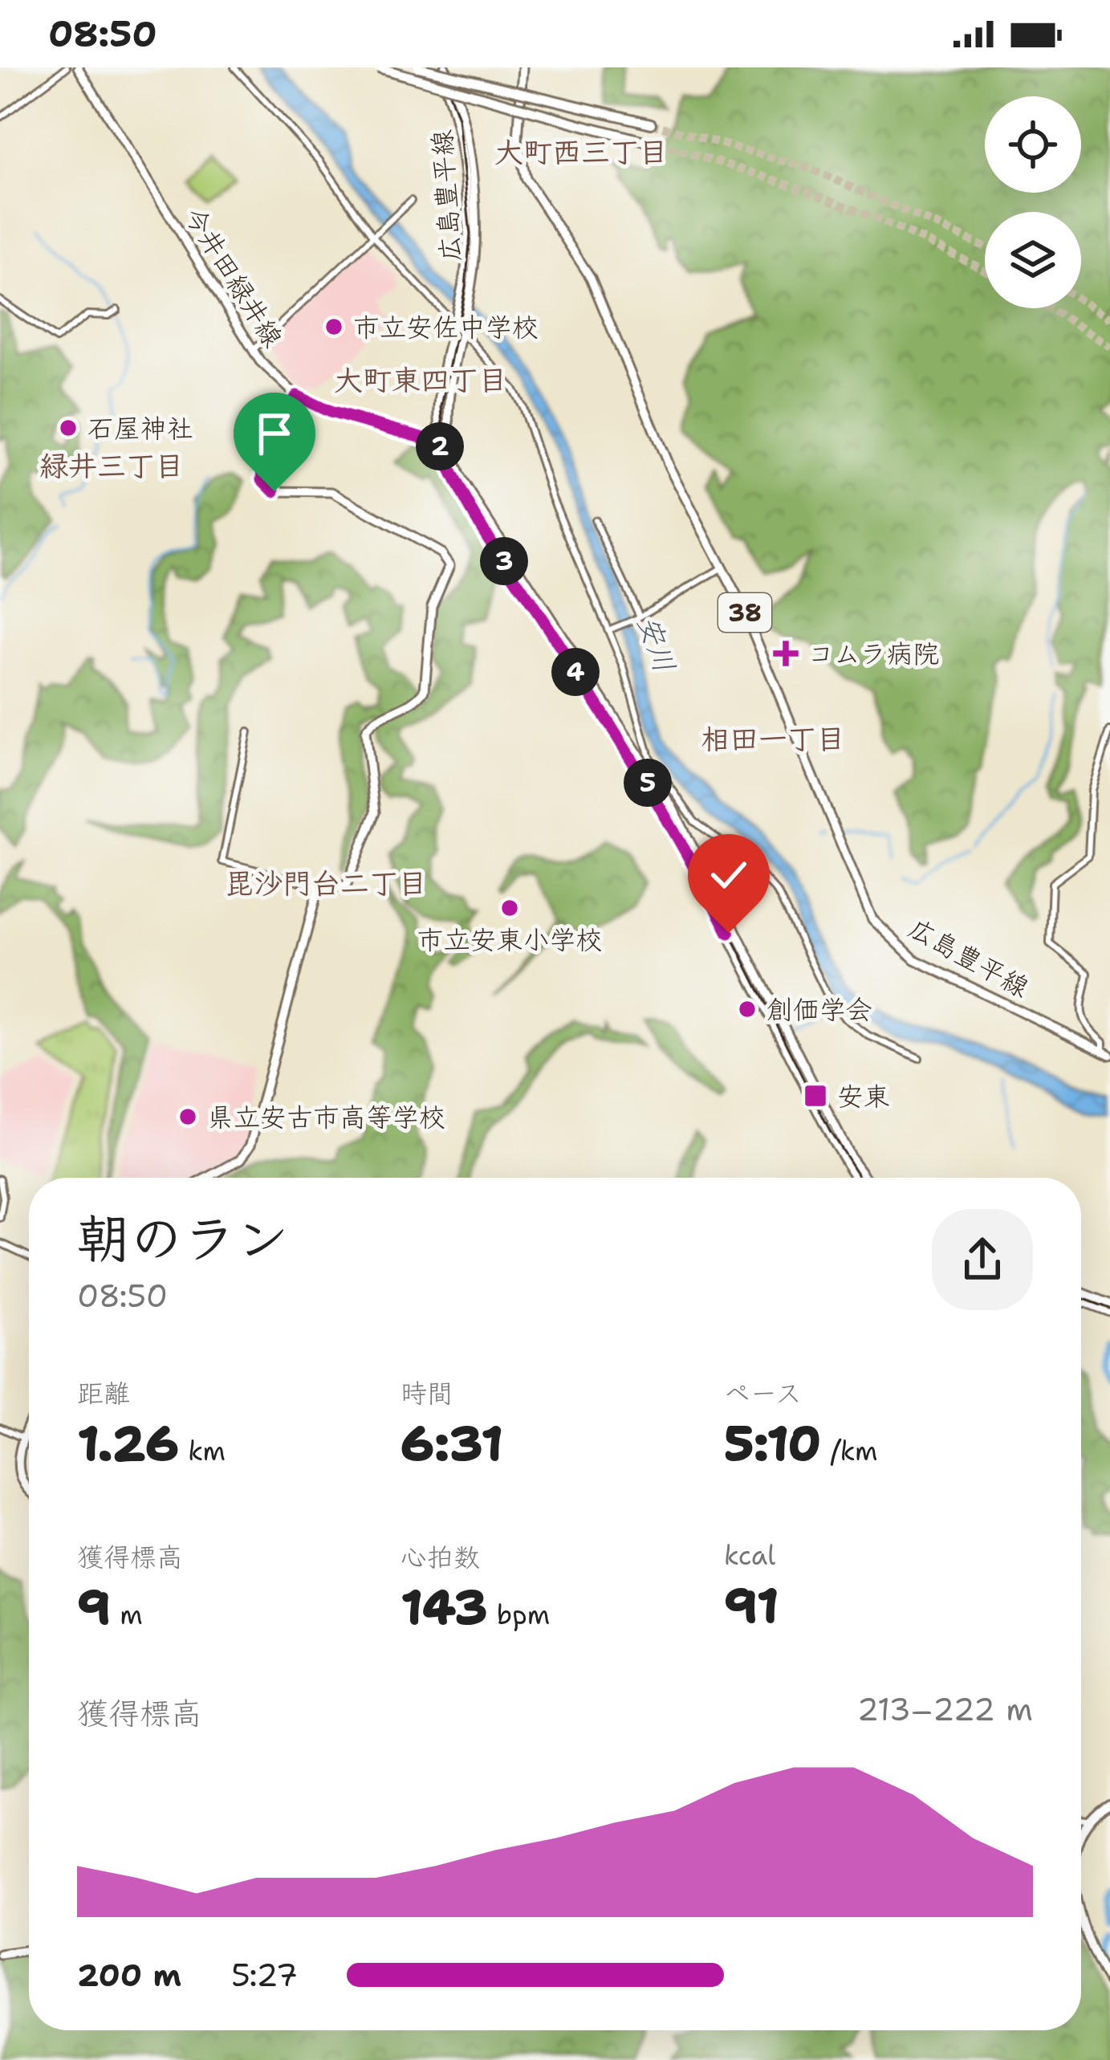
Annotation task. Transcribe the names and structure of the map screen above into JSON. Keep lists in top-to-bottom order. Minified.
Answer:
{"streets":{"main road":["広島豊平線","今井田緑井線","38"]},"districts":["大町西三丁目","大町東四丁目","緑井三丁目","相田一丁目","毘沙門台二丁目"],"water":["安川"],"places":{"other":["市立安佐中学校","石屋神社","市立安東小学校","創価学会","県立安古市高等学校"],"health":["コムラ病院"],"transit":["安東"]},"page":{"status":"08:50","pins":["2","3","4","5"],"heading":["朝のラン","08:50"],"stats":[["距離","1.26 km"],["時間","6:31"],["ペース","5:10 /km"],["獲得標高","9 m"],["心拍数","143 bpm"],["kcal","91"]],"chart":["獲得標高","213–222 m"],"list":[{"name":"200 m","note":"5:27"}]}}
